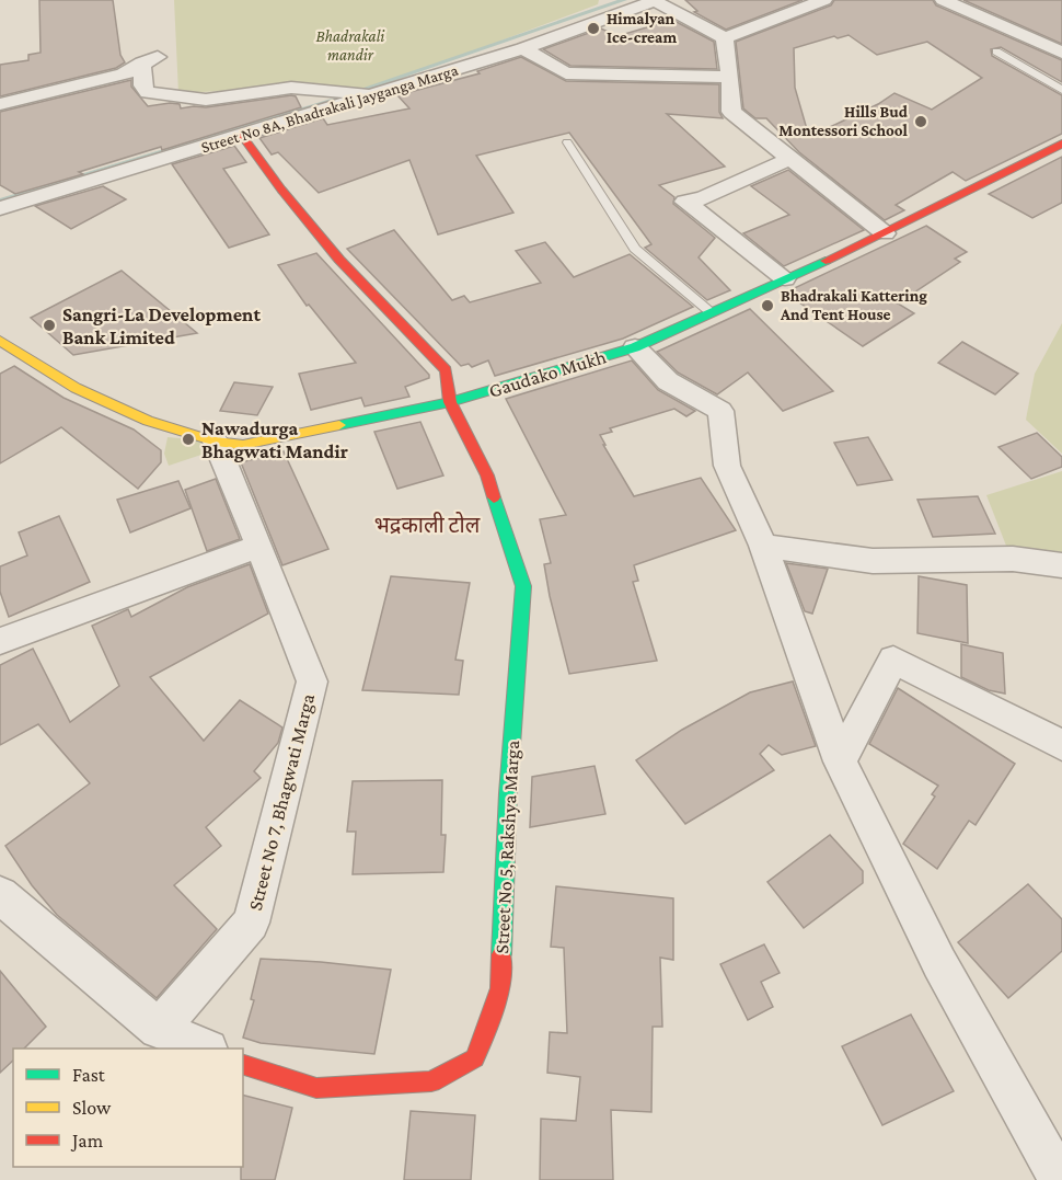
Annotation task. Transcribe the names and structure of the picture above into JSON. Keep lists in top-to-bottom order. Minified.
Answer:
{"streets":{"main road":["Gaudako Mukh","Street No 5, Rakshya Marga"],"street":["Street No 8A, Bhadrakali Jayganga Marga","Street No 7, Bhagwati Marga"]},"crossings":[["Street No 8A, Bhadrakali Jayganga Marga","Street No 5, Rakshya Marga"],["Gaudako Mukh","Street No 7, Bhagwati Marga"],["Gaudako Mukh","Street No 5, Rakshya Marga"]],"districts":["भद्रकाली टोल"],"parks":["Bhadrakali mandir"],"places":["Himalyan Ice-cream","Hills Bud Montessori School","Bhadrakali Kattering And Tent House","Sangri-La Development Bank Limited","Nawadurga Bhagwati Mandir"],"legend":["Fast","Slow","Jam"]}
